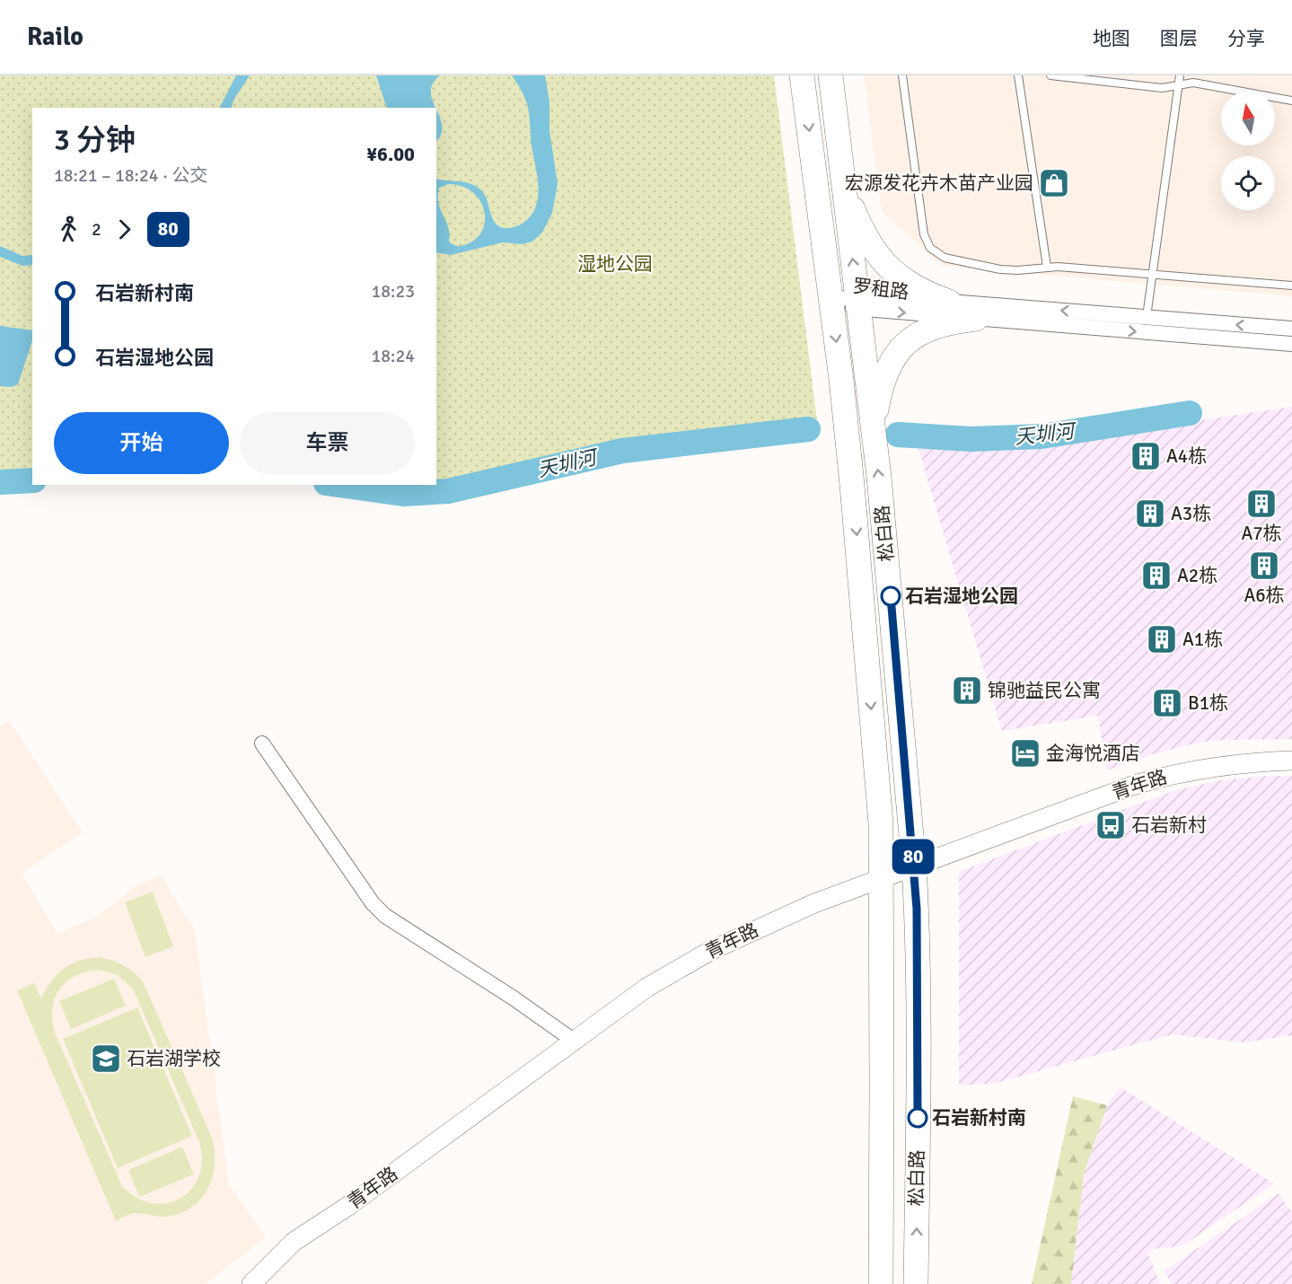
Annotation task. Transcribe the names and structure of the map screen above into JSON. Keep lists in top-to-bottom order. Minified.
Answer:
{"streets":{"main road":["松白路"],"street":["罗租路","青年路"]},"crossings":[["罗租路","松白路"],["松白路","青年路"]],"water":["天圳河"],"parks":["湿地公园"],"places":{"shop":["宏源发花卉木苗产业园"],"building":["A4栋","A7栋","A3栋","A6栋","A2栋","A1栋","锦驰益民公寓","B1栋"],"other":["石岩湿地公园","石岩新村南"],"hotel":["金海悦酒店"],"bus stop":["石岩新村"],"school or university":["石岩湖学校"]},"lines":["bus line 80"],"north":"top","page":{"header":"Railo","nav":["地图","图层","分享"],"on_map":"80","heading":["3 分钟","18:21 – 18:24 · 公交","¥6.00"],"legs":["2","80"],"list":[{"name":"石岩新村南","value":"18:23"},{"name":"石岩湿地公园","value":"18:24"}],"buttons":["开始","车票"]}}
